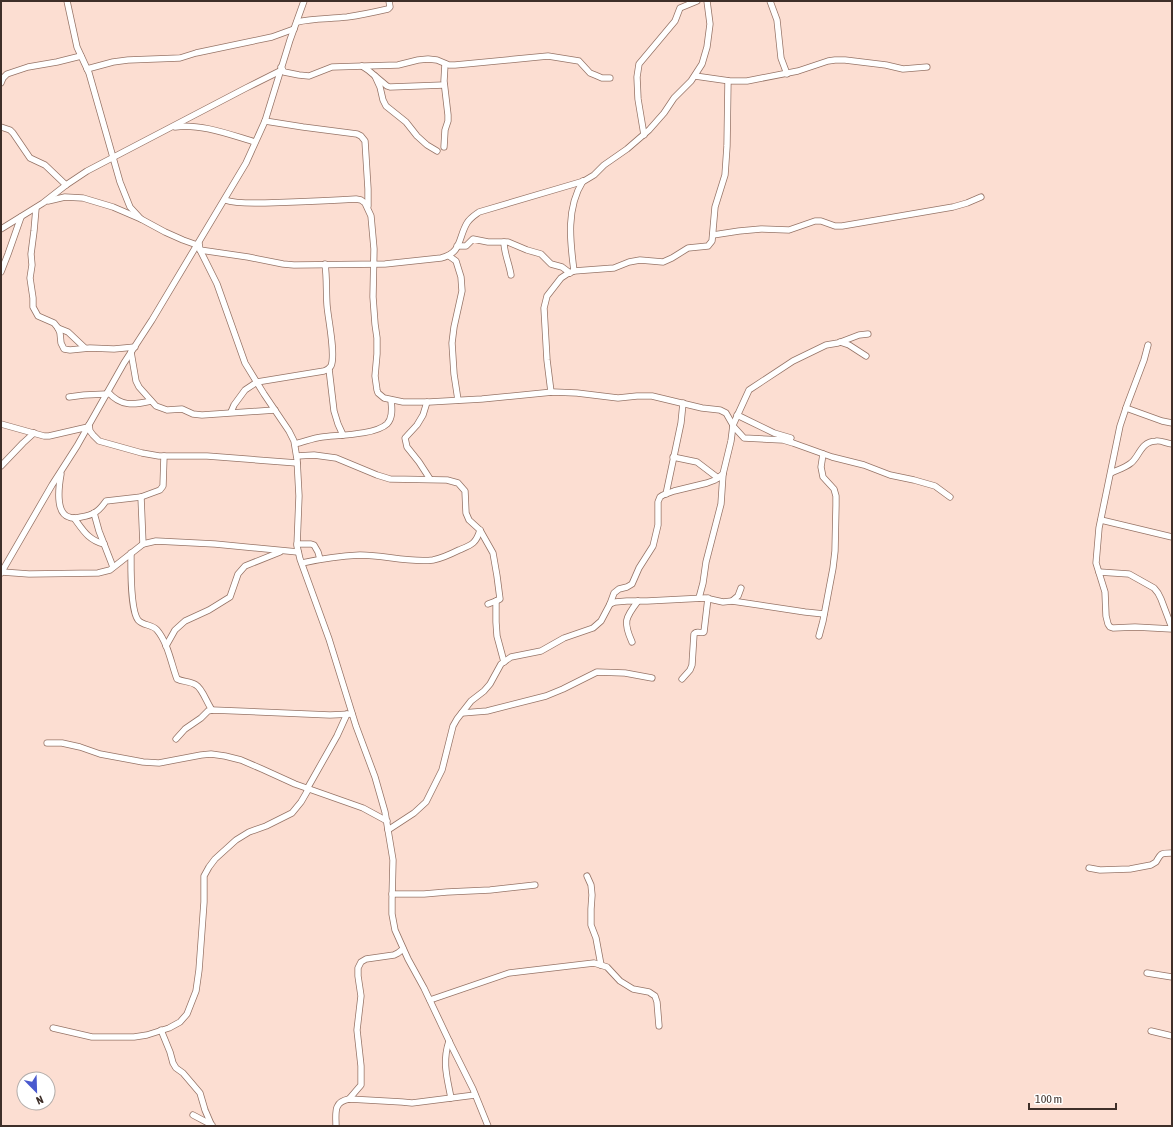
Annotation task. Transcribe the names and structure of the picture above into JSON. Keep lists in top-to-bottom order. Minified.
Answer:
{"scale_bar":"100 m","north":"bottom right"}
